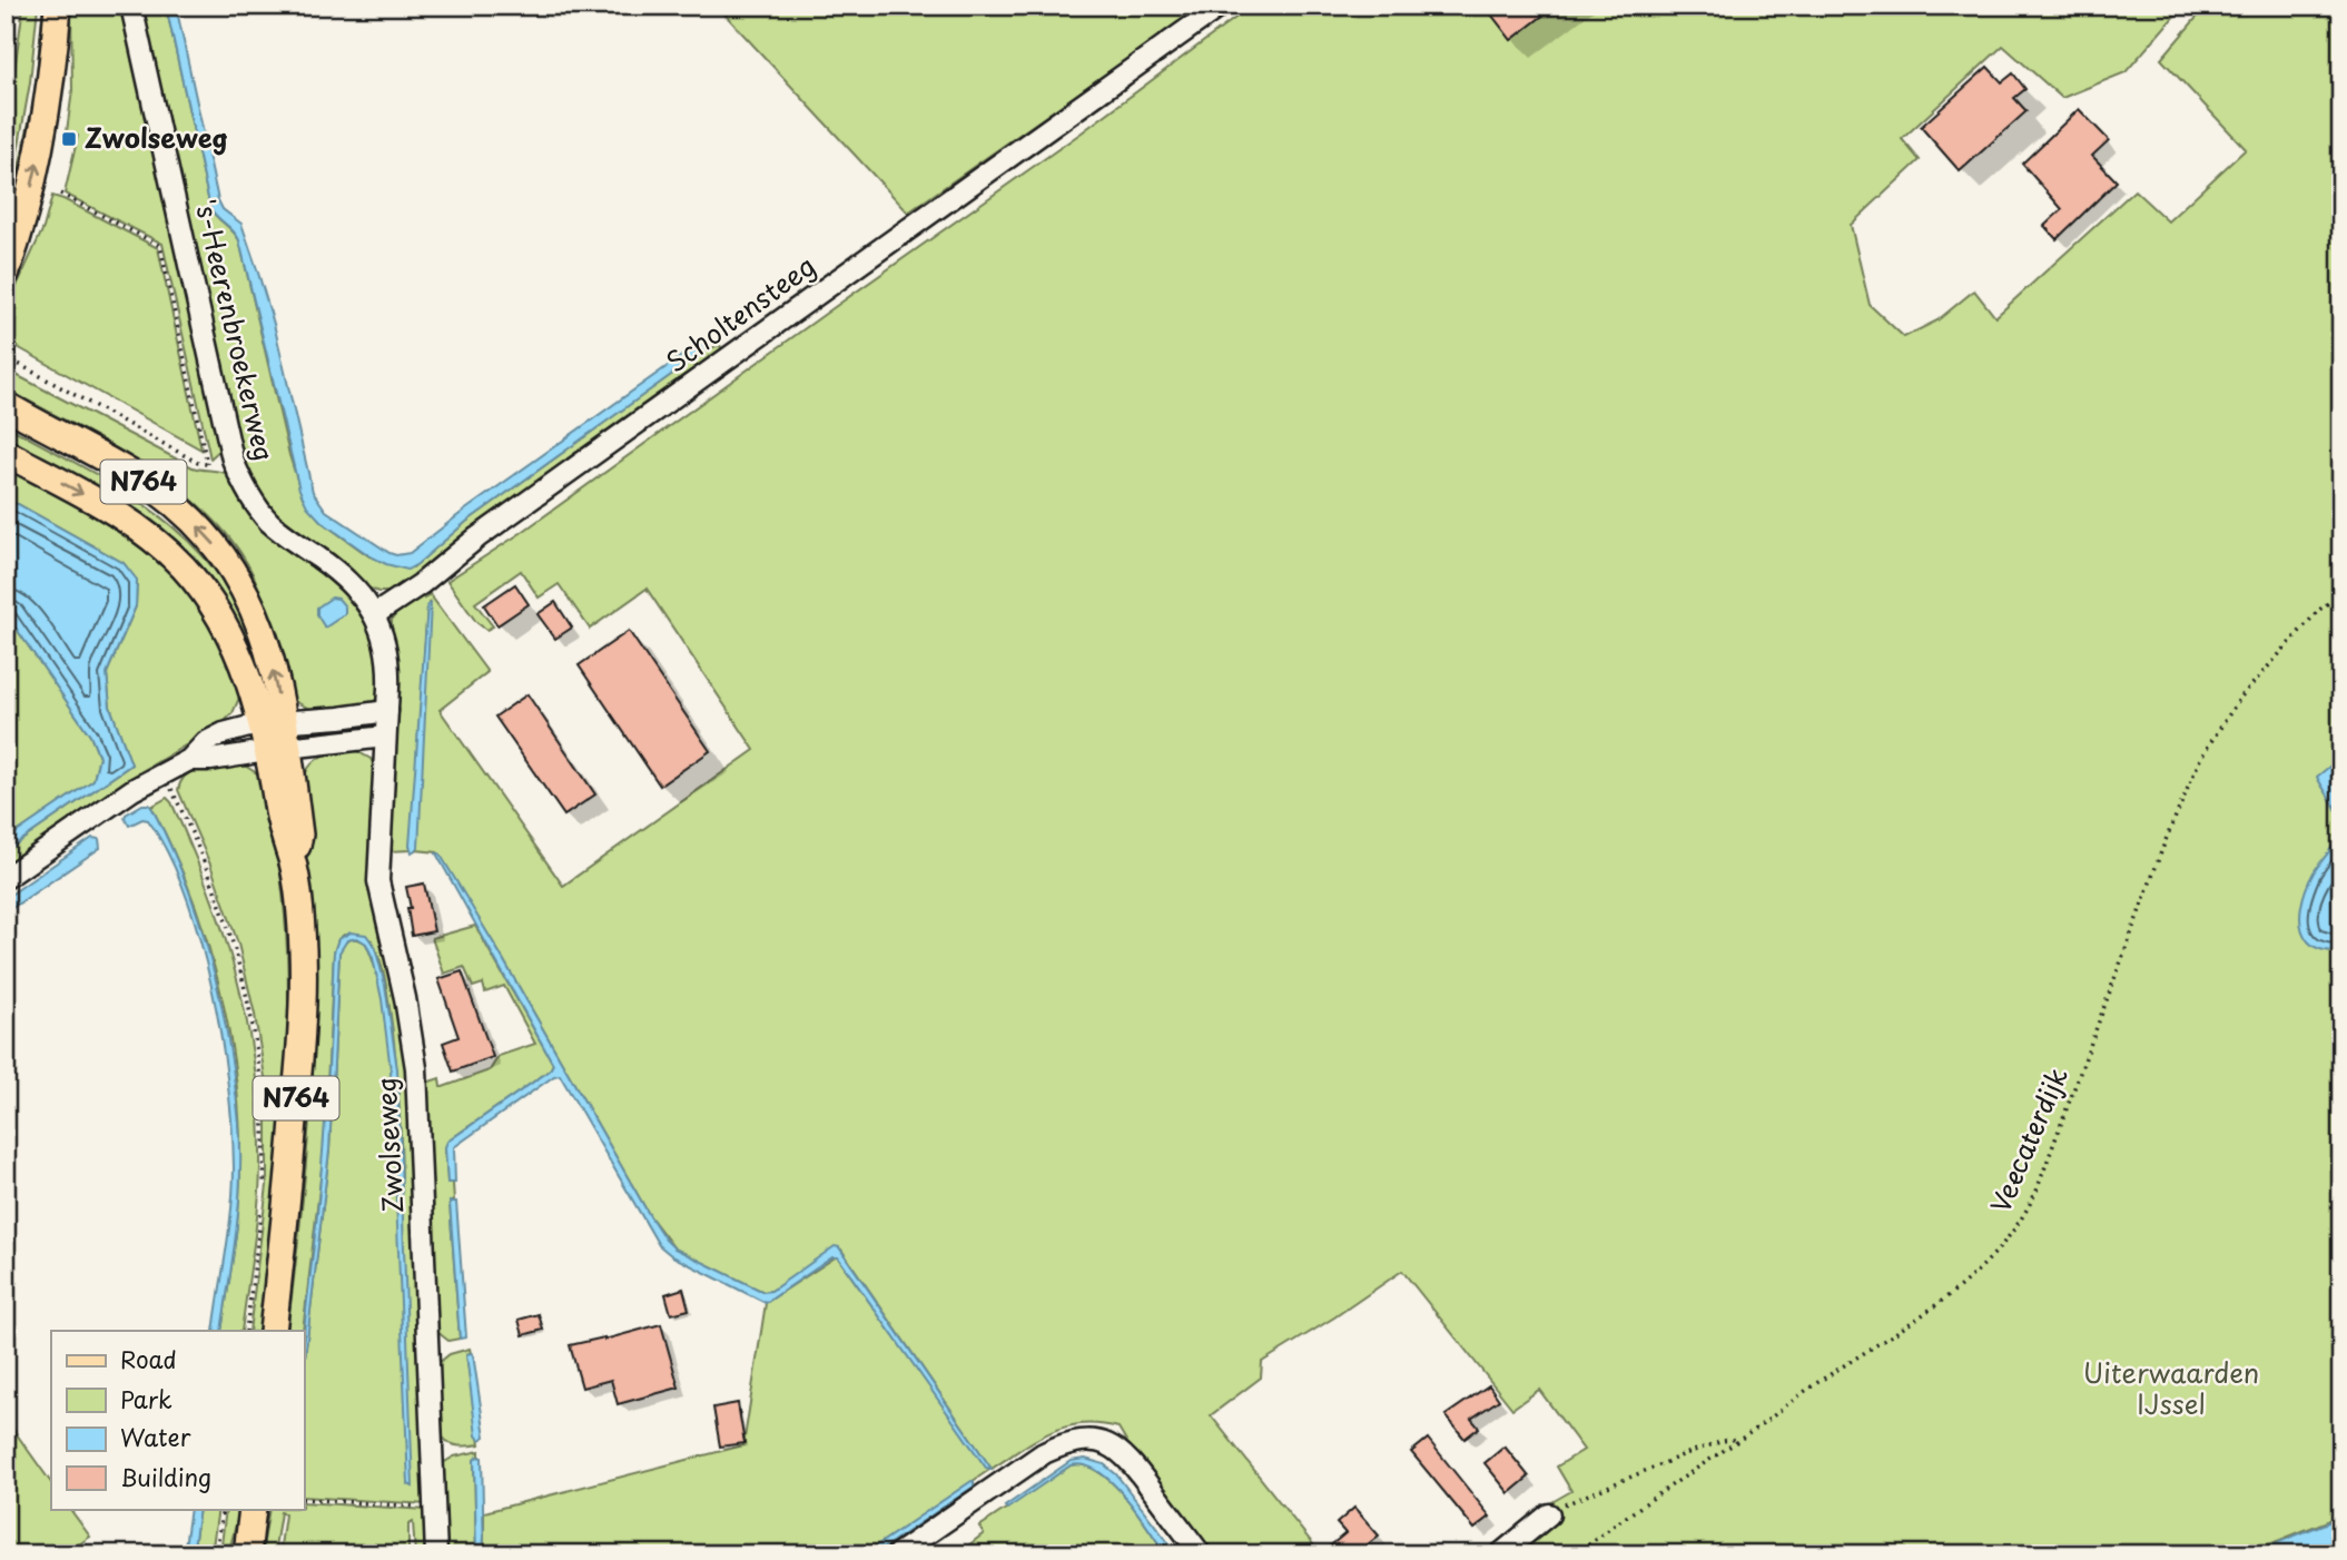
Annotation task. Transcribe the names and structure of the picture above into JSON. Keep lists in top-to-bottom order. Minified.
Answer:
{"streets":{"main road":["N764"],"street":["Scholtensteeg","'s-Heerenbroekerweg","Zwolseweg"],"path":["Veecaterdijk"]},"crossings":[["Scholtensteeg","'s-Heerenbroekerweg"]],"parks":["Uiterwaarden IJssel"],"places":{"transit":["Zwolseweg"]},"legend":["Road","Park","Water","Building"]}
